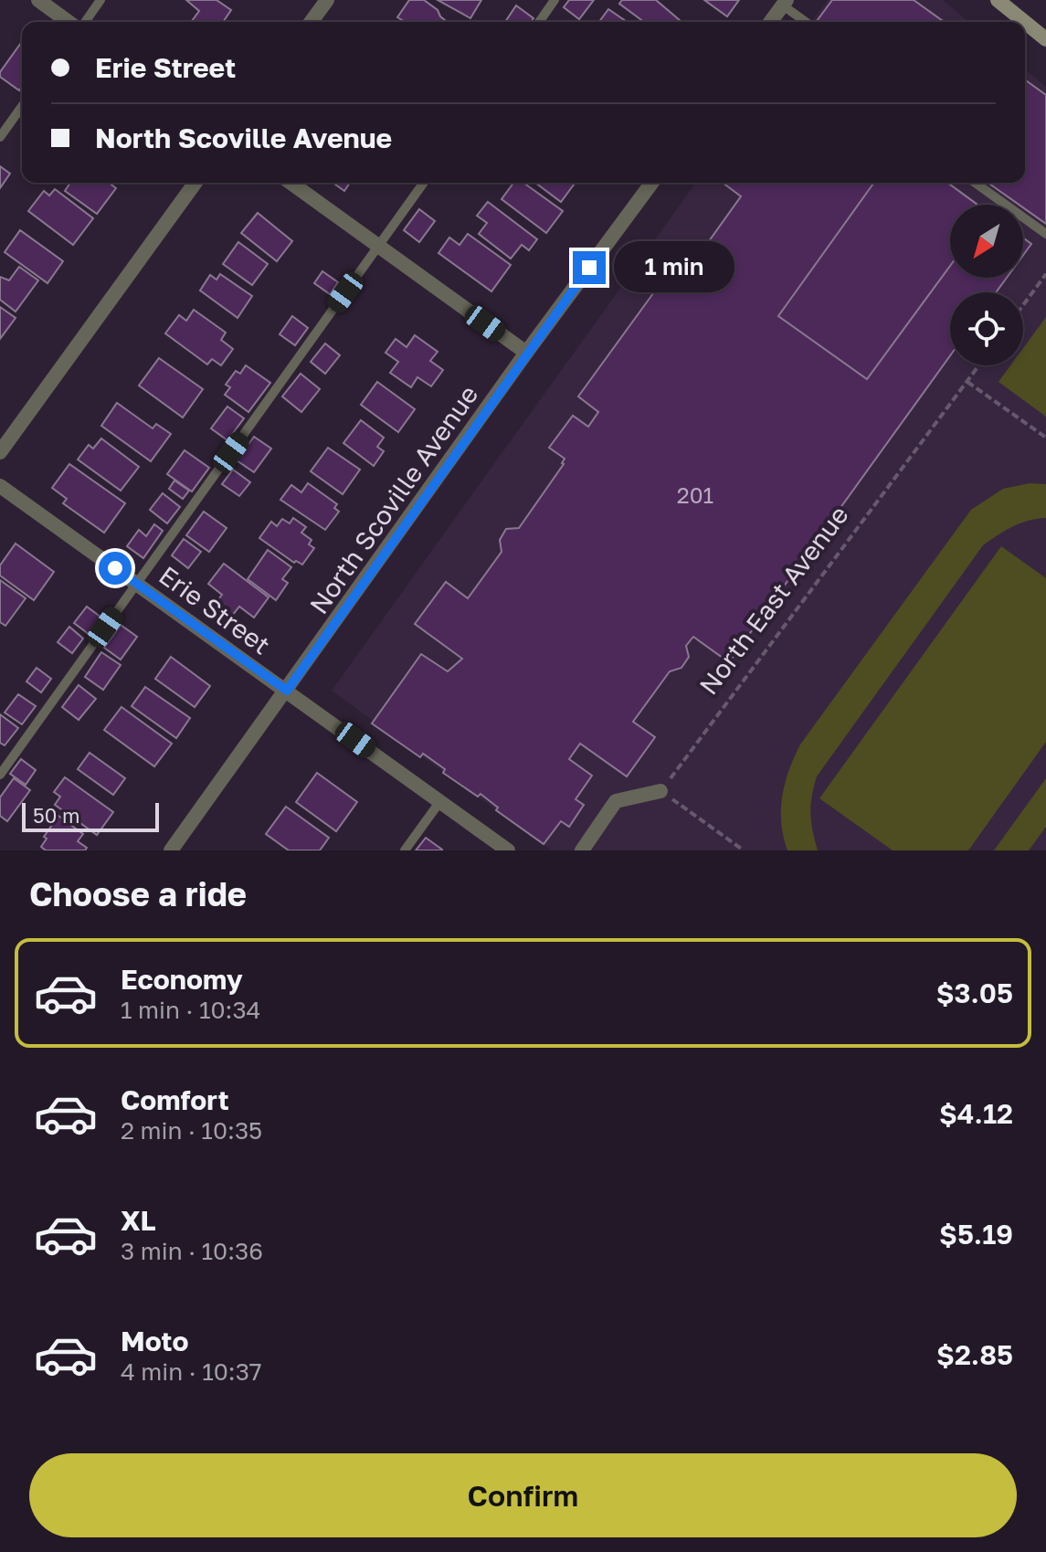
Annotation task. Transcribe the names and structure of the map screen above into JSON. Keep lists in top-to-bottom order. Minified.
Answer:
{"streets":{"street":["North Scoville Avenue","Erie Street"],"path":["North East Avenue"]},"crossings":[["North Scoville Avenue","Erie Street"]],"house_numbers":["201"],"scale_bar":"50 m","north":"bottom left","page":{"banner":["Erie Street","North Scoville Avenue"],"bubble":"1 min","scale":"50 m","heading":"Choose a ride","list":[{"name":"Economy","note":"1 min · 10:34","value":"$3.05"},{"name":"Comfort","note":"2 min · 10:35","value":"$4.12"},{"name":"XL","note":"3 min · 10:36","value":"$5.19"},{"name":"Moto","note":"4 min · 10:37","value":"$2.85"}],"buttons":"Confirm"}}
